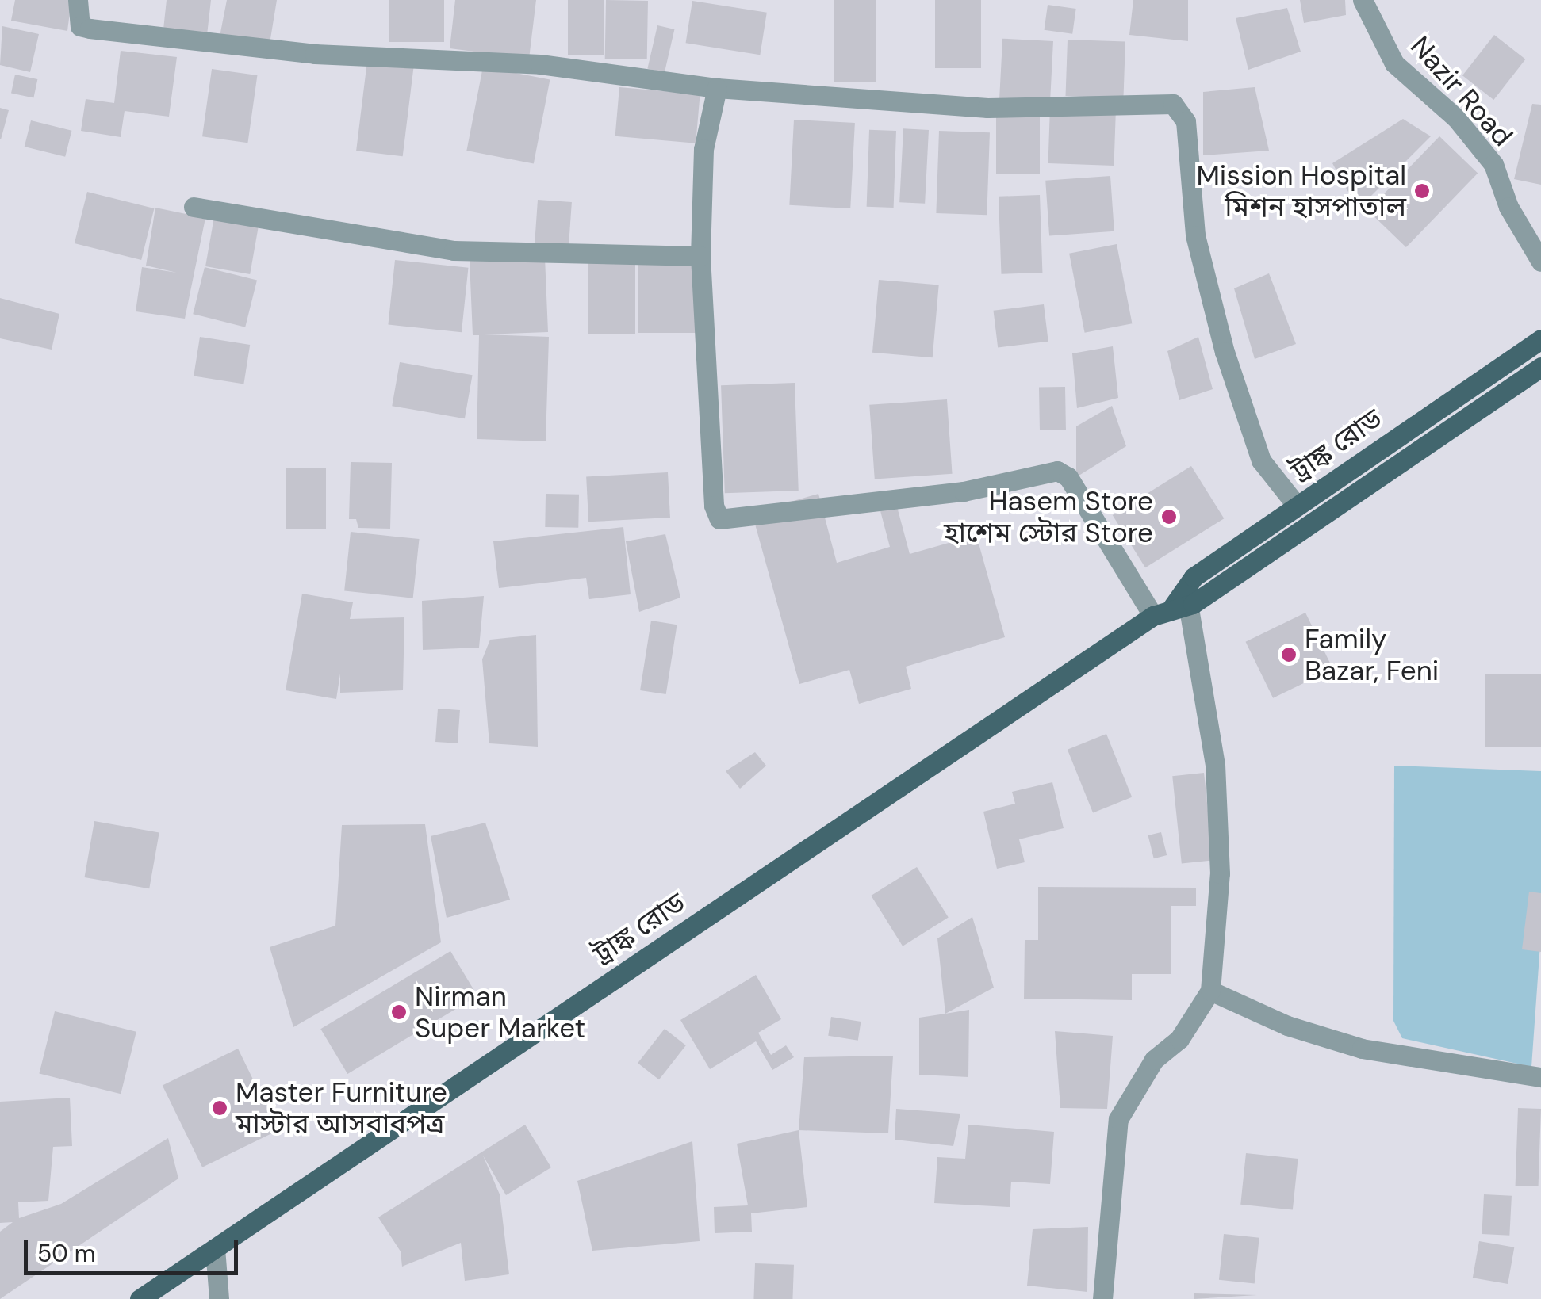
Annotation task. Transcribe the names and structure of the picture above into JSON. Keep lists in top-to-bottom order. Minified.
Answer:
{"streets":{"main road":["ট্রাঙ্ক রোড"],"street":["Nazir Road"]},"places":["Mission Hospital মিশন হাসপাতাল","Hasem Store হাশেম স্টোর Store","Family Bazar, Feni","Nirman Super Market","Master Furniture মাস্টার আসবাবপত্র"],"scale_bar":"50 m"}
